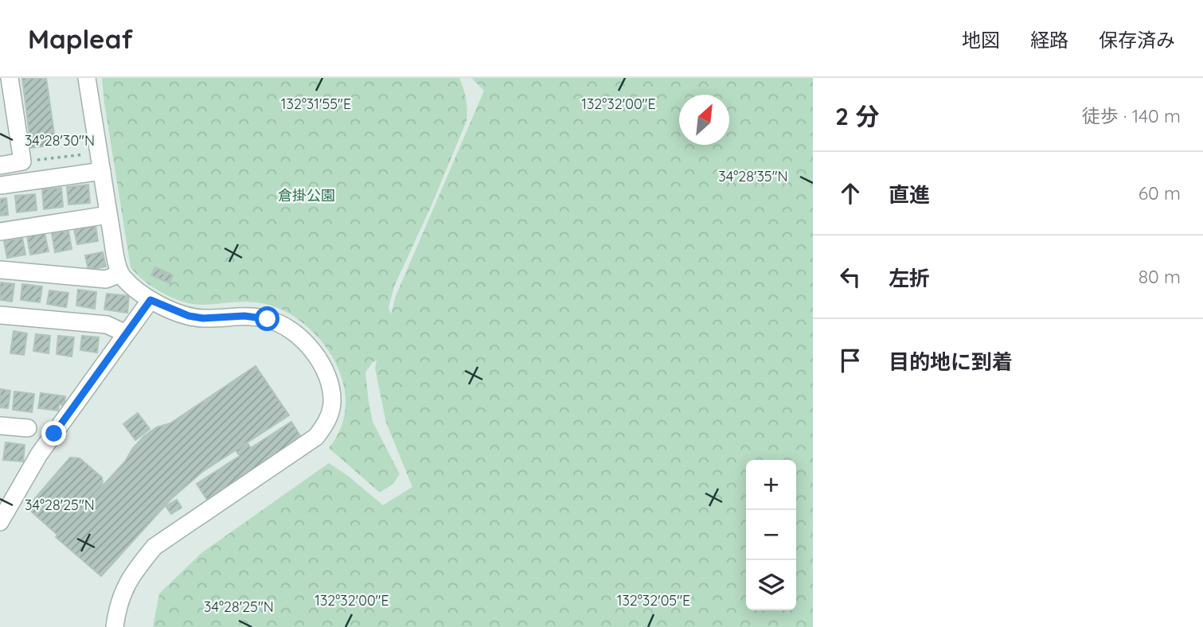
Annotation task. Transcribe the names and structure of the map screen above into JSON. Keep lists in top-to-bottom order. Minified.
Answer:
{"parks":["倉掛公園"],"north":"top right","page":{"header":"Mapleaf","nav":["地図","経路","保存済み"],"heading":["2 分","徒歩 · 140 m"],"list":[["直進","60 m"],["左折","80 m"],"目的地に到着"],"map_buttons":["+","−"]},"coordinates":["132°31'55\"E","132°32'00\"E","34°28'30\"N","34°28'35\"N","34°28'25\"N","132°32'05\"E"]}
